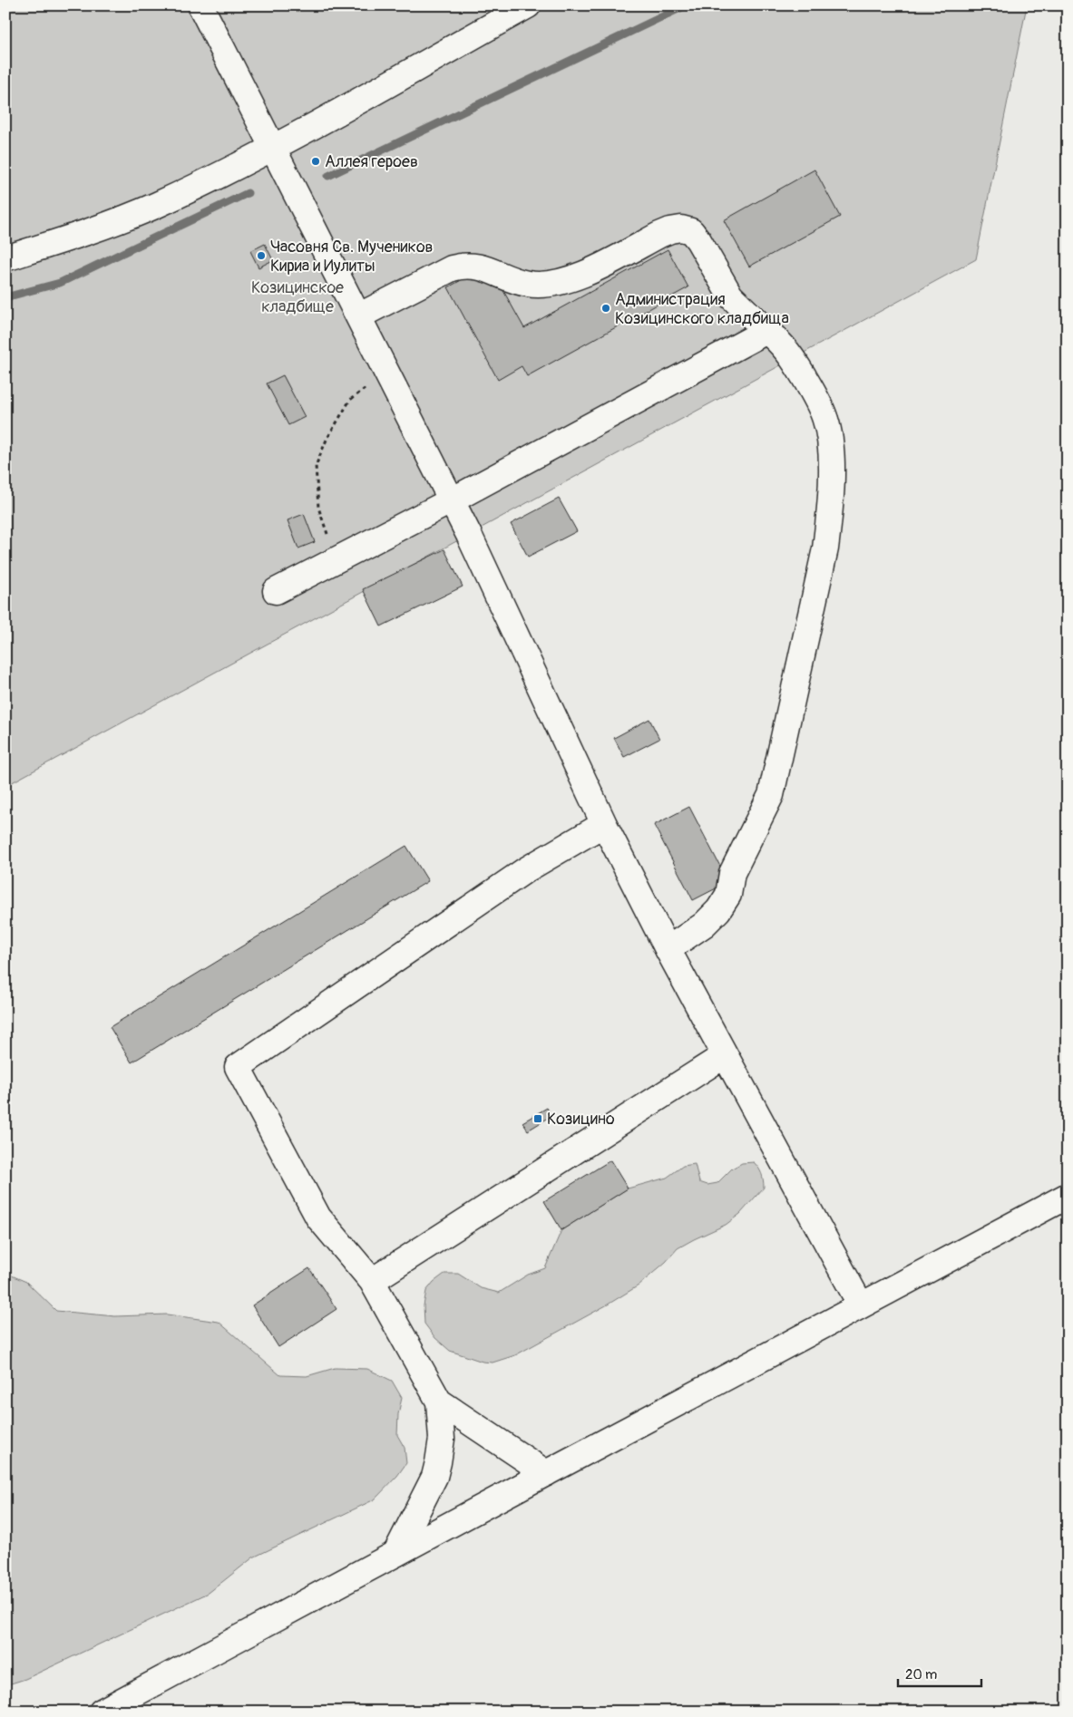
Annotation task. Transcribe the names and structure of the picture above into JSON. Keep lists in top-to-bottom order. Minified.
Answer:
{"parks":["Козицинское кладбище"],"places":{"other":["Аллея героев","Часовня Св. Мучеников Кириа и Иулиты","Администрация Козицинского кладбища"],"transit":["Козицино"]},"scale_bar":"20 m"}
